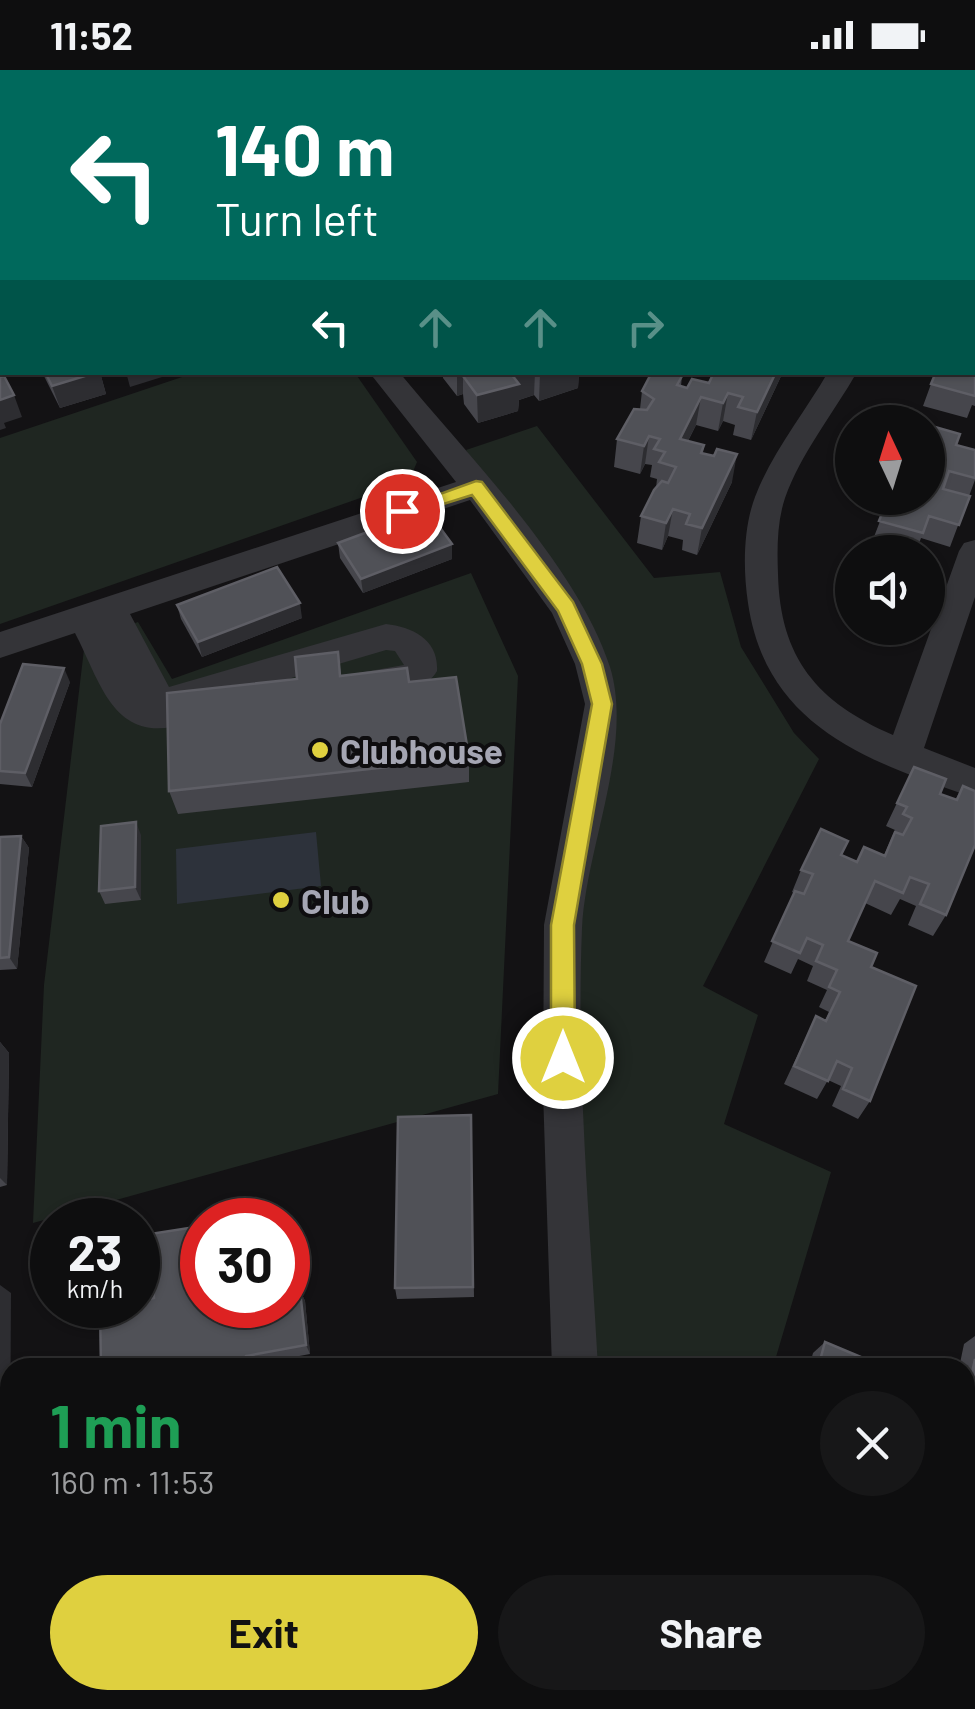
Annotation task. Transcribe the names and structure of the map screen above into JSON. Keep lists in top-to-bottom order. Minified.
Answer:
{"places":["Clubhouse","Club"],"north":"top","page":{"status":"11:52","turn":["140 m","Turn left"],"speed":"23 km/h","limit":"30","heading":["1 min","160 m · 11:53"],"buttons":["Exit","Share"]}}
